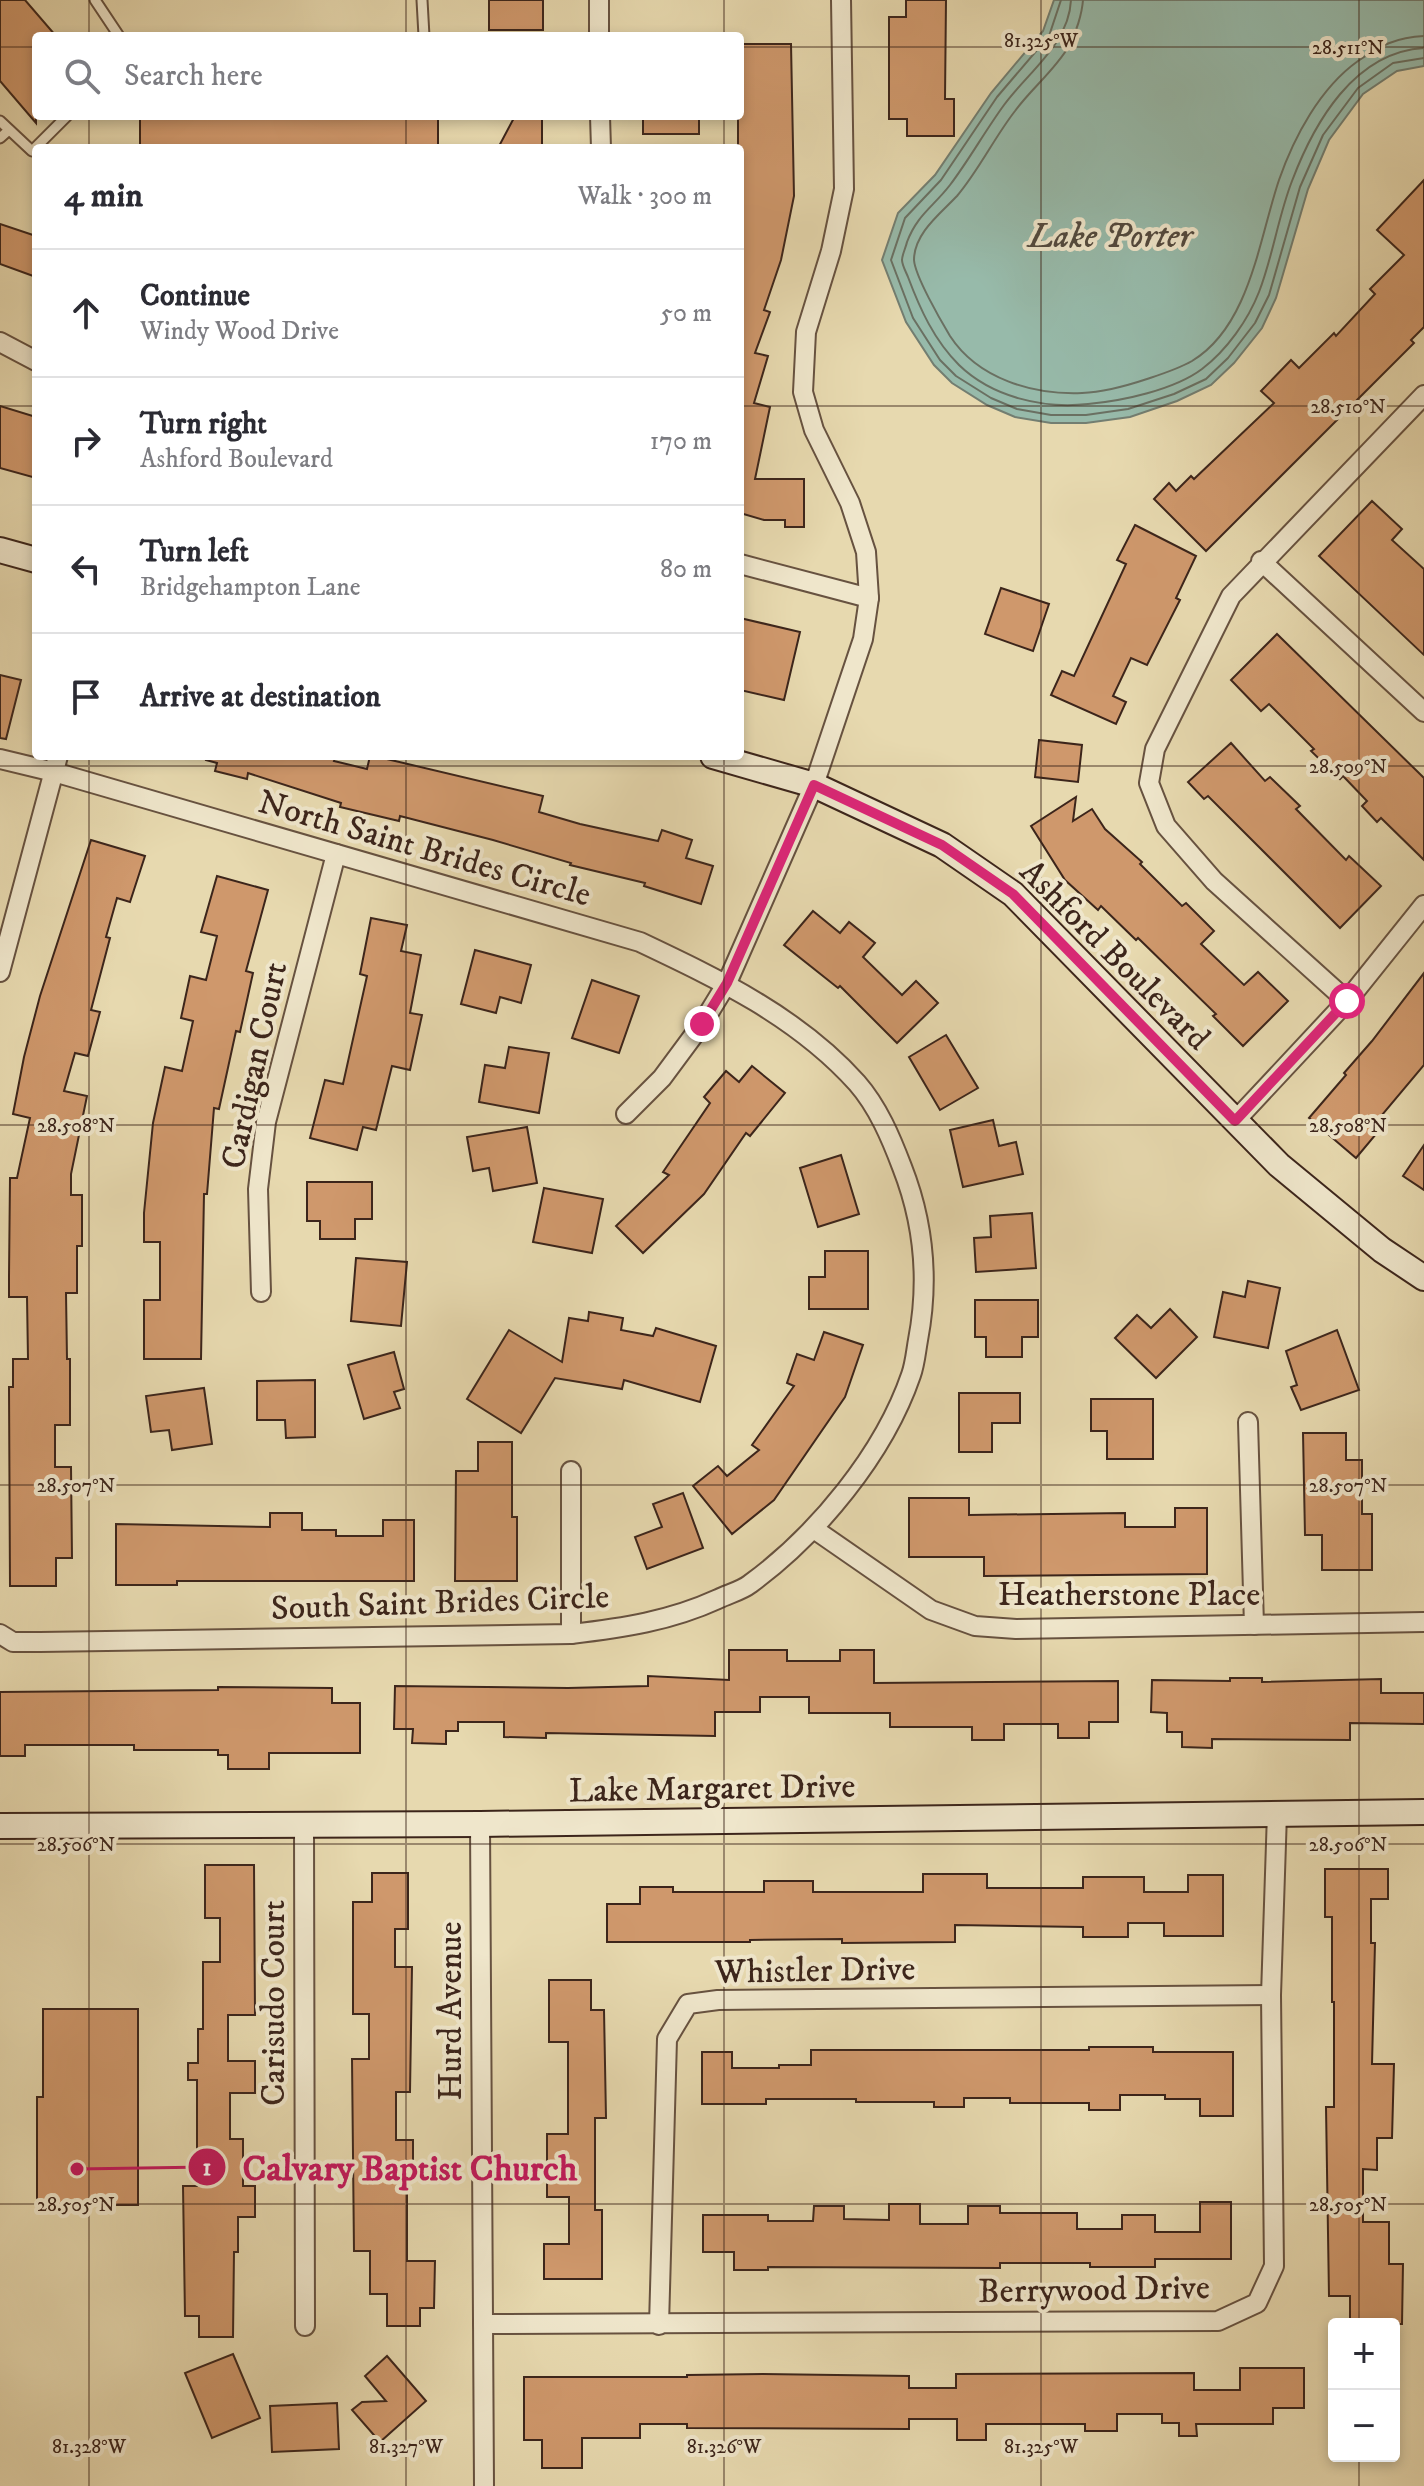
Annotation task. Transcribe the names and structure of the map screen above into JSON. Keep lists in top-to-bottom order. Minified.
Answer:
{"streets":{"street":["North Saint Brides Circle","Ashford Boulevard","Cardigan Court","Heatherstone Place","South Saint Brides Circle","Lake Margaret Drive","Whistler Drive","Carisudo Court","Hurd Avenue","Berrywood Drive"]},"crossings":[["North Saint Brides Circle","Cardigan Court"],["North Saint Brides Circle","Heatherstone Place"],["North Saint Brides Circle","South Saint Brides Circle"],["Heatherstone Place","South Saint Brides Circle"],["Lake Margaret Drive","Carisudo Court"],["Lake Margaret Drive","Hurd Avenue"],["Lake Margaret Drive","Berrywood Drive"],["Whistler Drive","Berrywood Drive"],["Hurd Avenue","Berrywood Drive"]],"water":["Lake Porter"],"places":["Calvary Baptist Church"],"page":{"search":"Search here","heading":["4 min","Walk · 300 m"],"list":[["Continue","Windy Wood Drive","50 m"],["Turn right","Ashford Boulevard","170 m"],["Turn left","Bridgehampton Lane","80 m"],"Arrive at destination"],"map_buttons":["+","−"]},"coordinates":["81.325°W","28.511°N","28.510°N","28.509°N","28.508°N","28.507°N","28.506°N","28.505°N","81.328°W","81.327°W","81.326°W"]}
